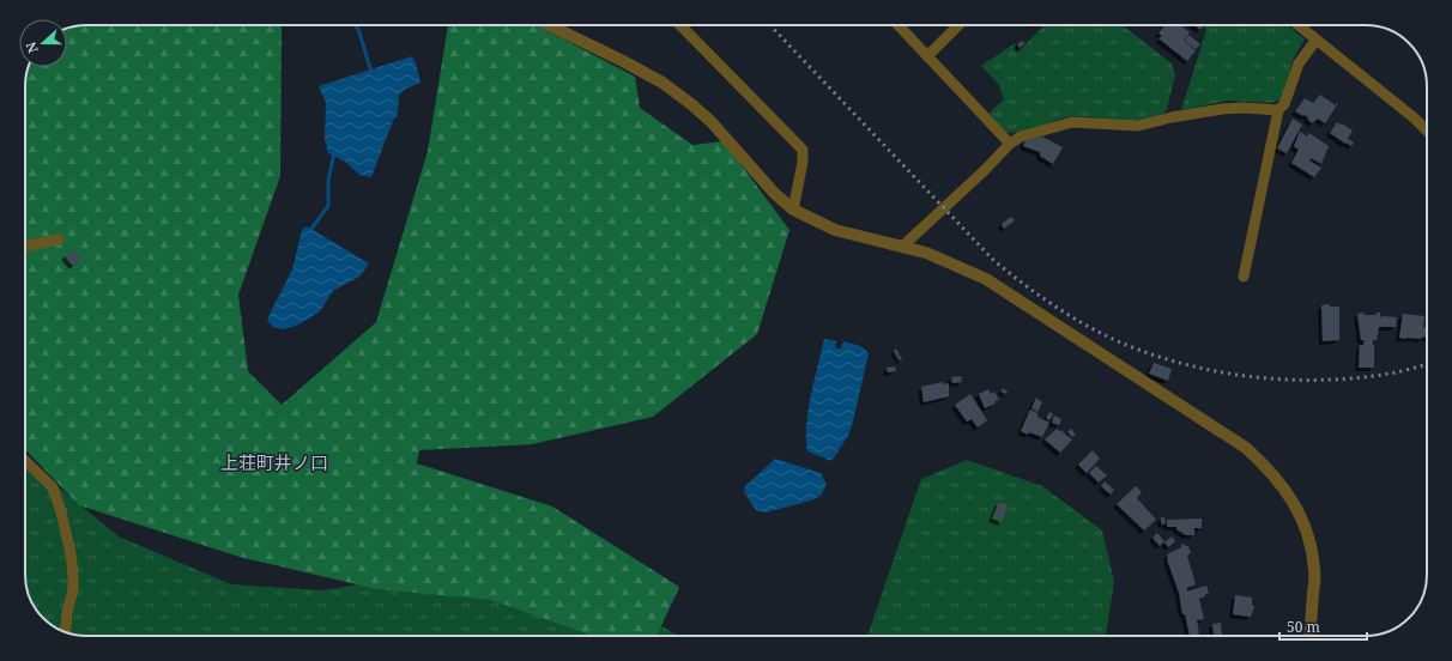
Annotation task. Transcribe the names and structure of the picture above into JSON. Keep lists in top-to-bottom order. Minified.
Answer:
{"districts":["上荘町井ノ口"],"scale_bar":"50 m","north":"left"}
